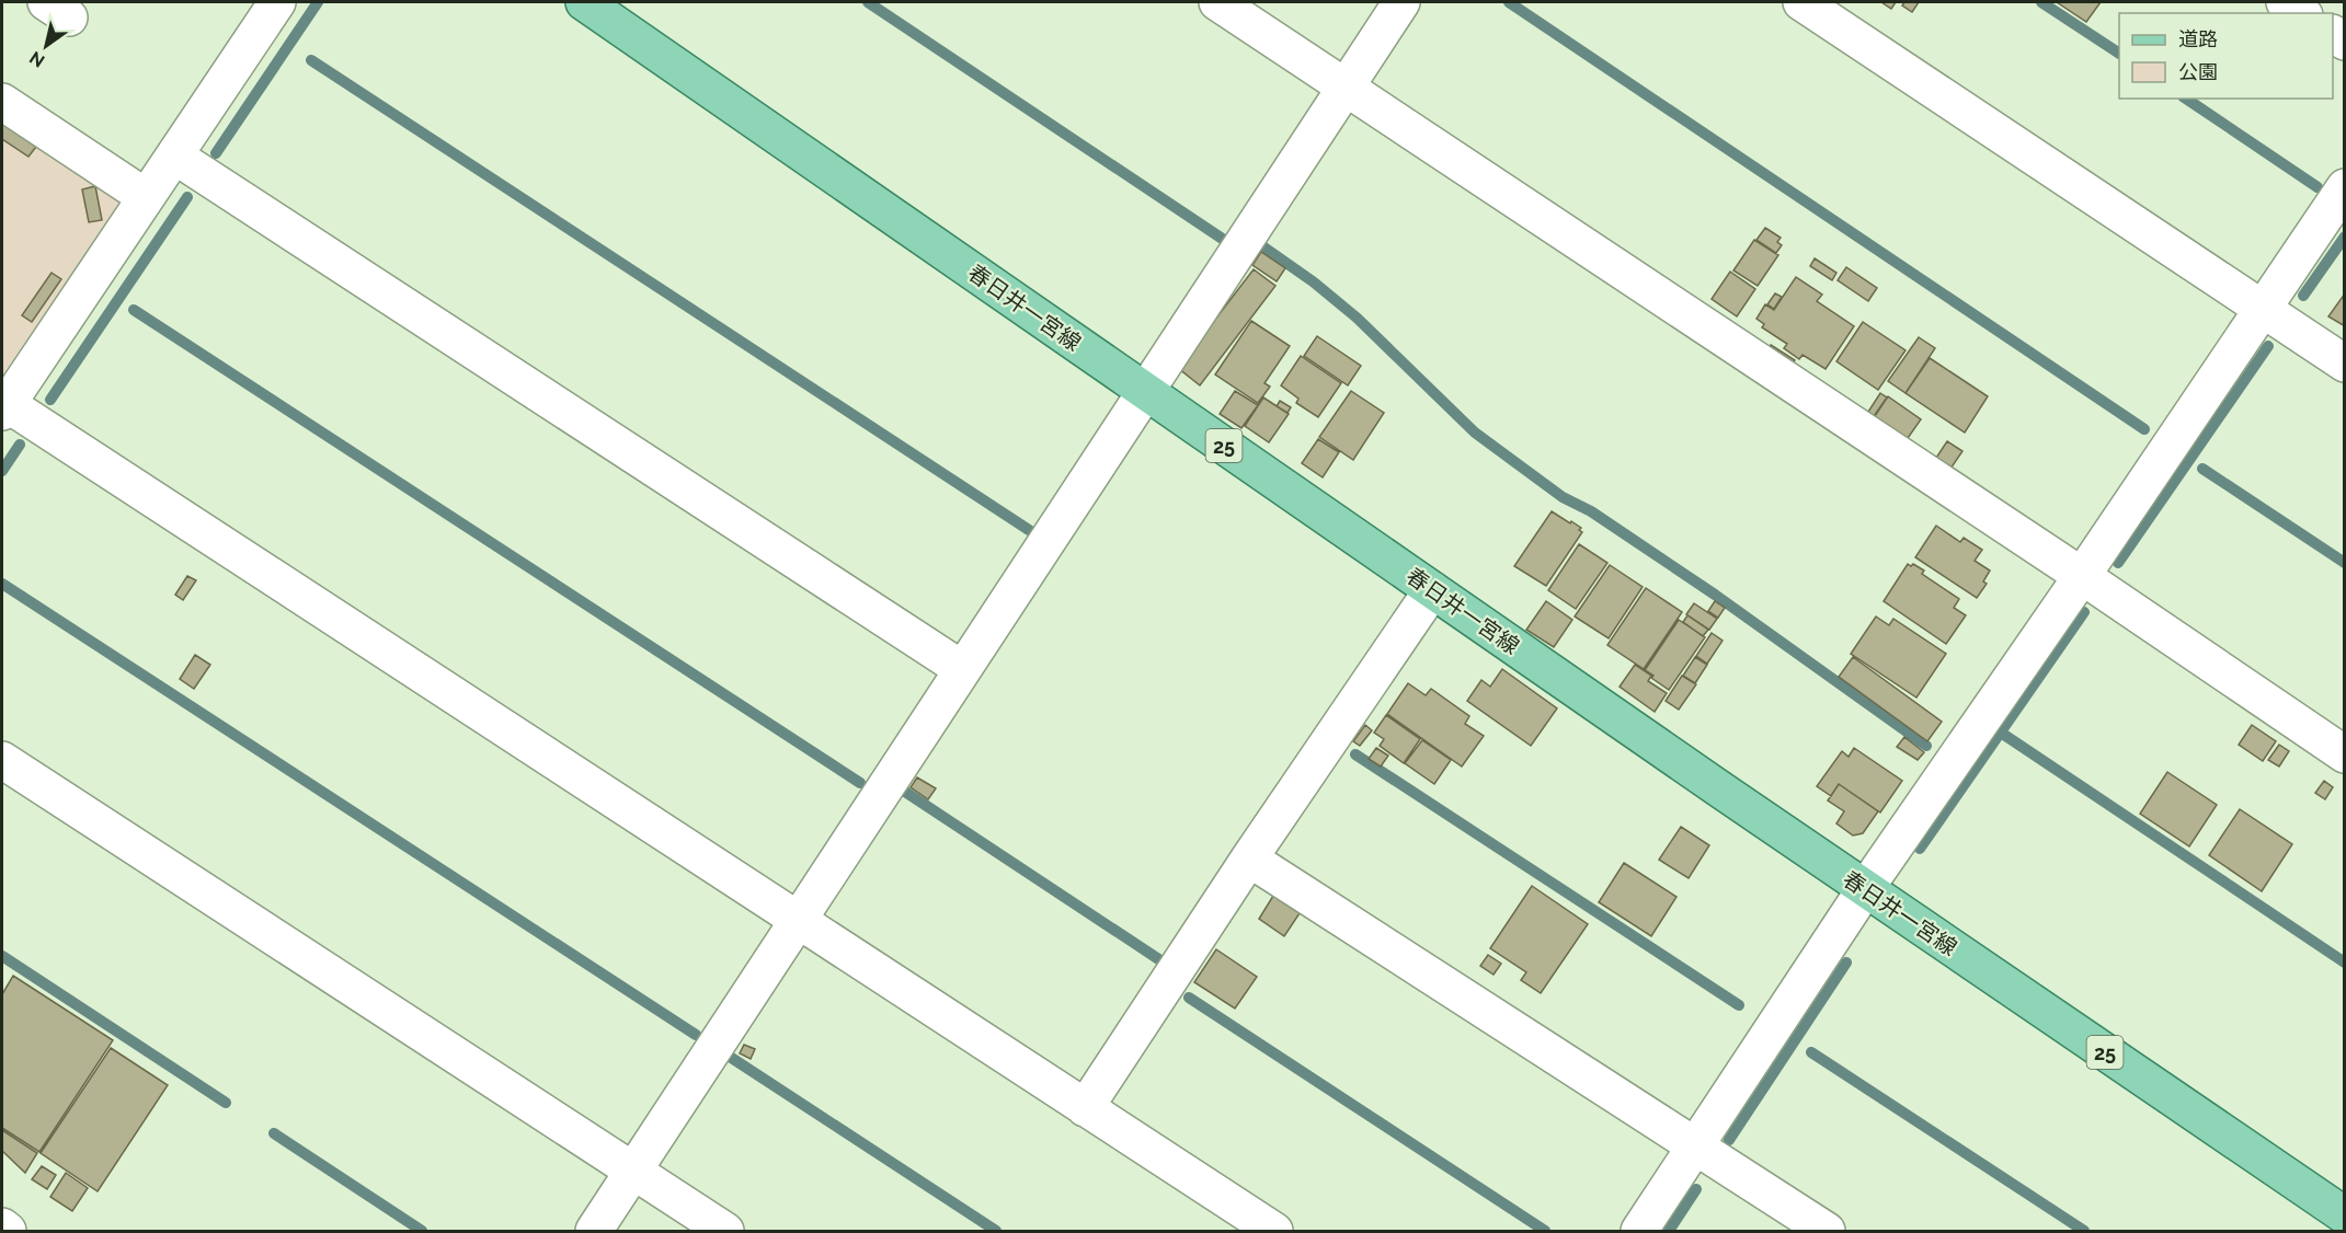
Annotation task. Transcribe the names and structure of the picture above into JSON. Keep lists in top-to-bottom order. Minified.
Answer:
{"streets":{"main road":["春日井一宮線","25"]},"legend":["道路","公園"],"north":"bottom left"}
